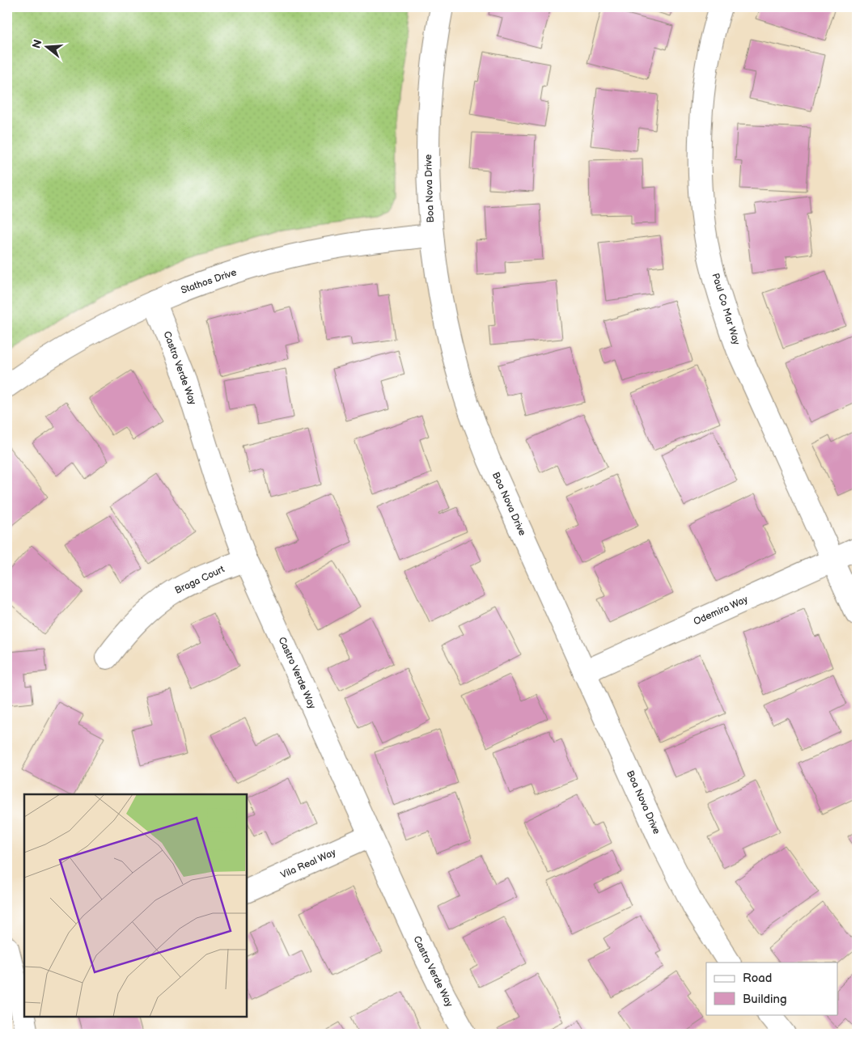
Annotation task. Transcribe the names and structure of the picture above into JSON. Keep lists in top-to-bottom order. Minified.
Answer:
{"streets":{"street":["Boa Nova Drive","Stathos Drive","Paul Co Mar Way","Castro Verde Way","Braga Court","Odemira Way","Vila Real Way"]},"crossings":[["Boa Nova Drive","Stathos Drive"],["Boa Nova Drive","Odemira Way"],["Stathos Drive","Castro Verde Way"],["Paul Co Mar Way","Odemira Way"],["Castro Verde Way","Braga Court"],["Castro Verde Way","Vila Real Way"]],"legend":["Road","Building"],"north":"left"}
